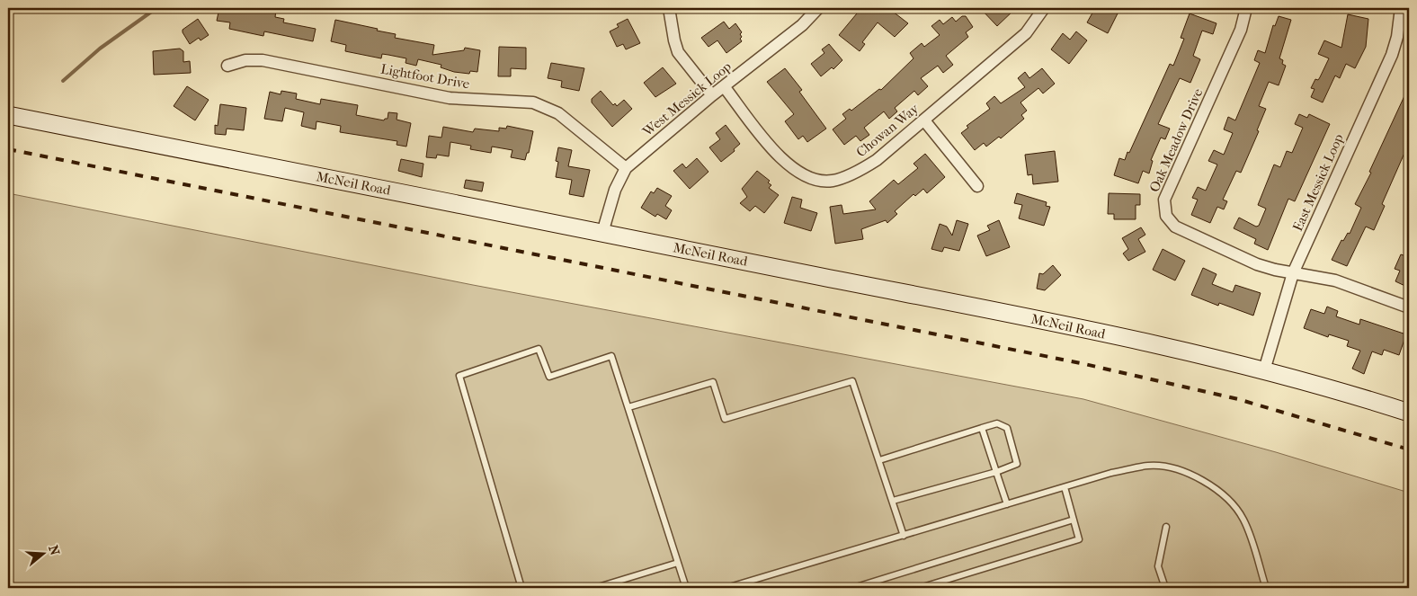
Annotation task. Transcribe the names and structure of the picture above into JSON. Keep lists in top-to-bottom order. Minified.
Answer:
{"streets":{"main road":["McNeil Road"],"street":["Lightfoot Drive","West Messick Loop","Chowan Way","Oak Meadow Drive","East Messick Loop"]},"crossings":[["Lightfoot Drive","West Messick Loop"],["West Messick Loop","Chowan Way"],["West Messick Loop","McNeil Road"],["Oak Meadow Drive","East Messick Loop"],["East Messick Loop","McNeil Road"]],"north":"right"}
